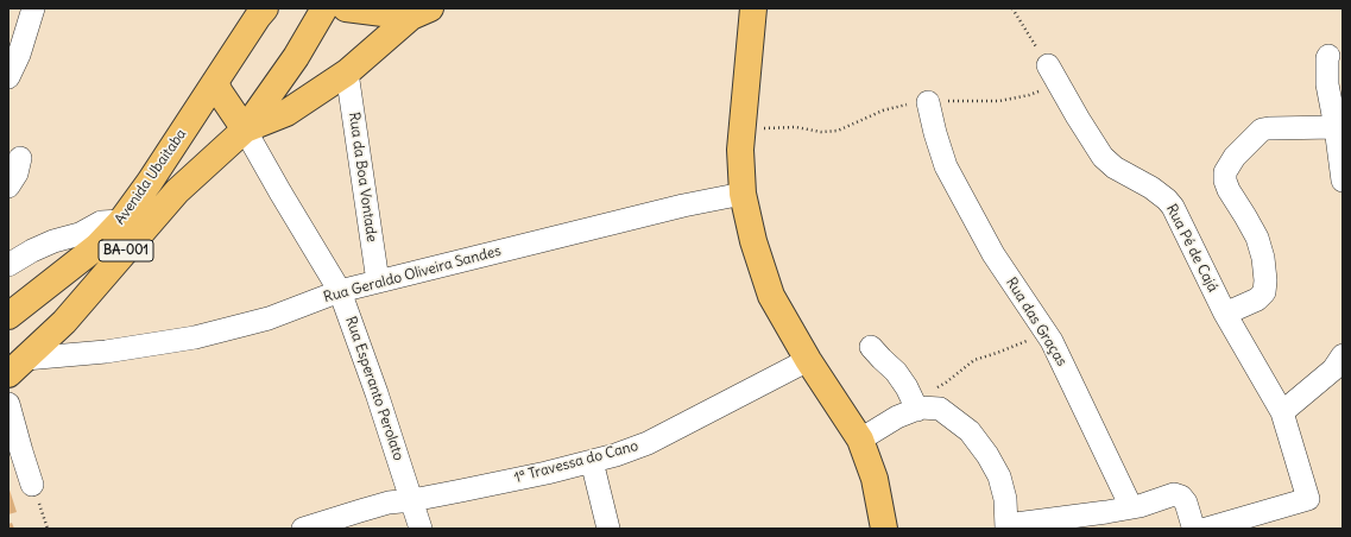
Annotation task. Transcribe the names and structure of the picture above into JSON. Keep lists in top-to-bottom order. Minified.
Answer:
{"streets":{"main road":["Avenida Ubaitaba","BA-001"],"street":["Rua da Boa Vontade","Rua Pé de Cajá","Rua Geraldo Oliveira Sandes","Rua das Graças","Rua Esperanto Perolato","1ª Travessa do Cano"]},"crossings":[["Avenida Ubaitaba","Rua da Boa Vontade"],["Avenida Ubaitaba","Rua Geraldo Oliveira Sandes"],["Avenida Ubaitaba","Rua Esperanto Perolato"],["Rua da Boa Vontade","Rua Geraldo Oliveira Sandes"],["Rua Geraldo Oliveira Sandes","Rua Esperanto Perolato"],["Rua Esperanto Perolato","1ª Travessa do Cano"]]}
